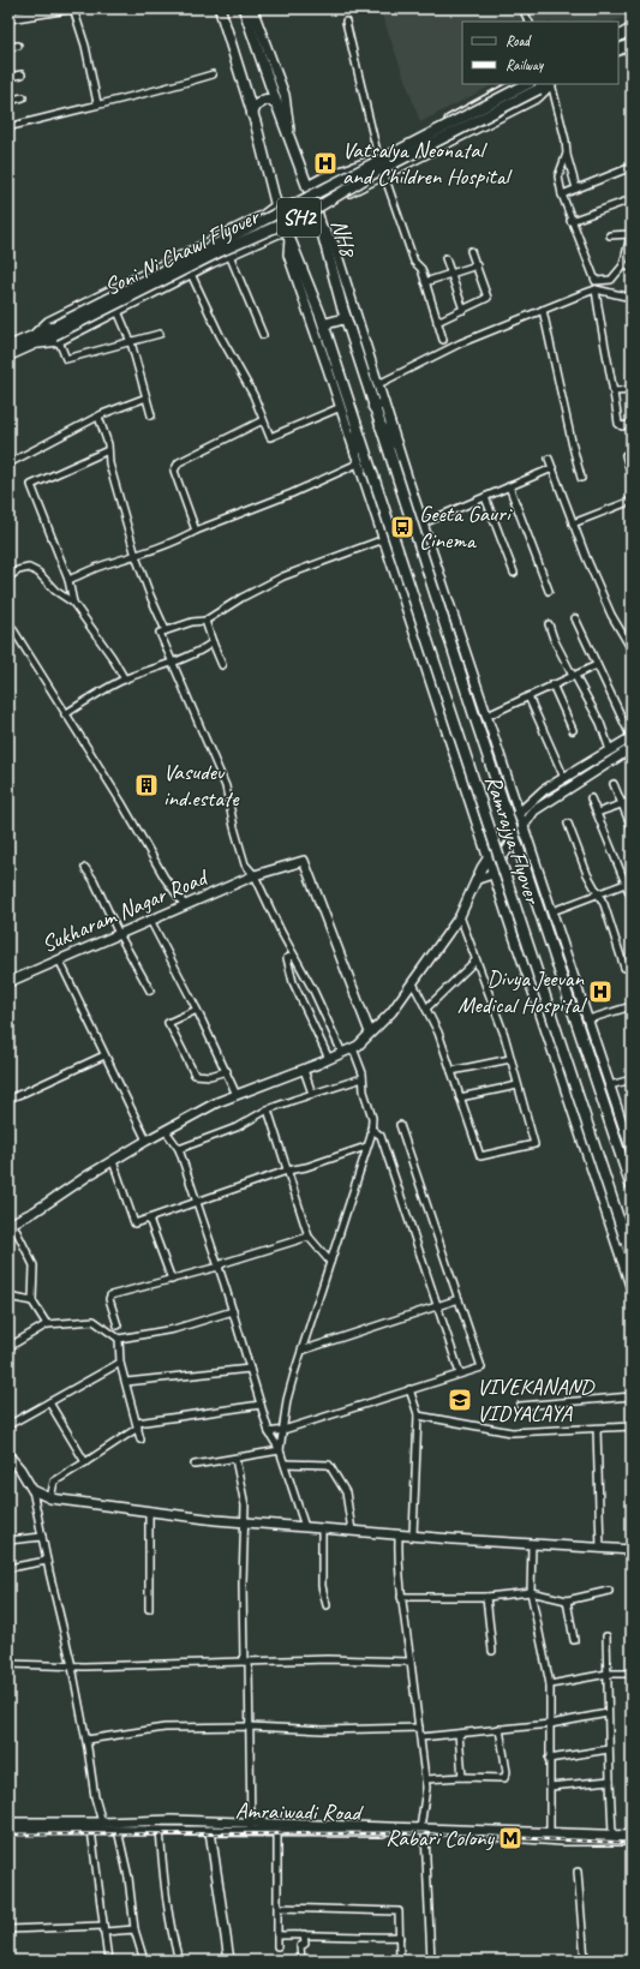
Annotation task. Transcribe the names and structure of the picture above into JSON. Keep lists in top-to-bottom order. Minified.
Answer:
{"streets":{"main road":["SH2","NH8","Soni Ni Chawl Flyover","Ramrajya Flyover"],"street":["Sukharam Nagar Road","Amraiwadi Road"]},"crossings":[["SH2","Soni Ni Chawl Flyover"],["NH8","Ramrajya Flyover"]],"places":{"hospital":["Vatsalya Neonatal and Children Hospital","Divya Jeevan Medical Hospital"],"bus stop":["Geeta Gauri Cinema"],"building":["Vasudev ind.estate"],"school or university":["VIVEKANAND VIDYALAYA"],"metro station":["Rabari Colony"]},"legend":["Road","Railway"]}
